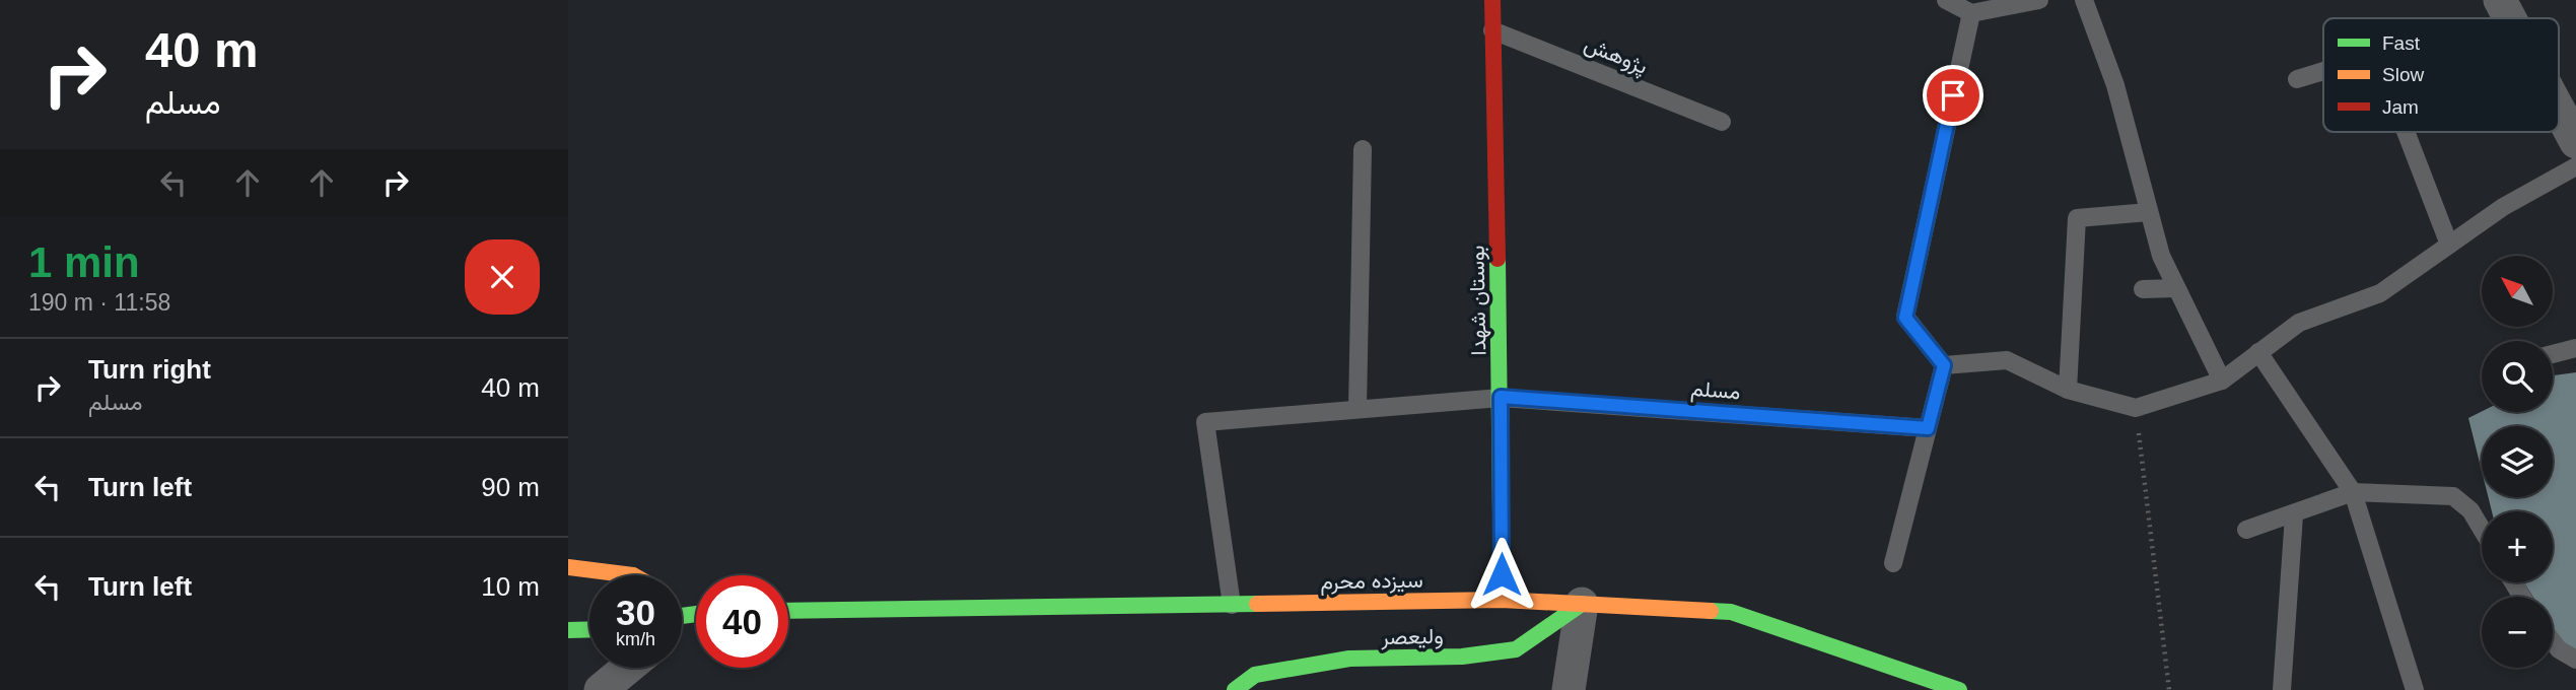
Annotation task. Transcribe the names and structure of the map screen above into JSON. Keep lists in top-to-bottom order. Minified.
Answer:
{"streets":{"main road":["بوستان شهدا","سیزده محرم","ولیعصر"],"lane":["پژوهش","مسلم"]},"crossings":[["پژوهش","بوستان شهدا"],["بوستان شهدا","مسلم"],["بوستان شهدا","سیزده محرم"],["مسلم","سیزده محرم"],["سیزده محرم","ولیعصر"]],"legend":["Fast","Slow","Jam"],"north":"top left","page":{"turn":["40 m","مسلم"],"heading":["1 min","190 m · 11:58"],"map_buttons":["+","−"],"list":[{"name":"Turn right","note":"مسلم","value":"40 m"},{"name":"Turn left","value":"90 m"},{"name":"Turn left","value":"10 m"}],"speed":"30 km/h","limit":"40"}}
